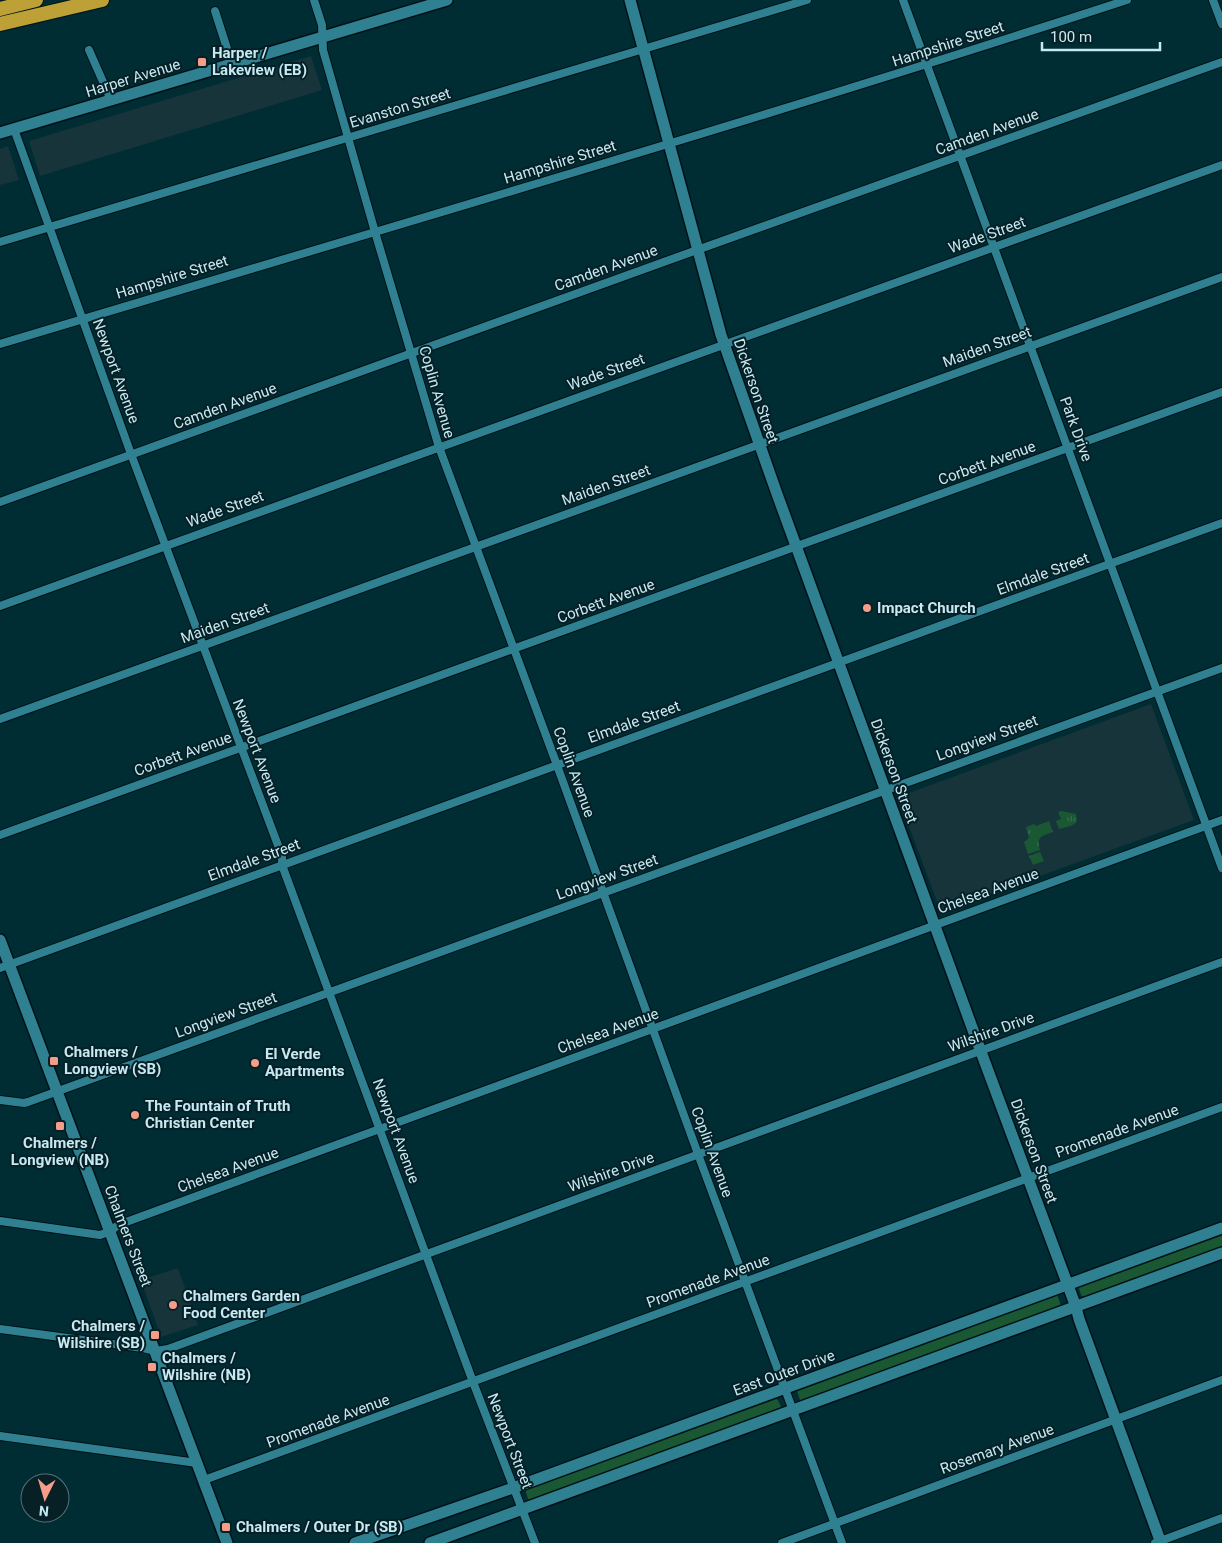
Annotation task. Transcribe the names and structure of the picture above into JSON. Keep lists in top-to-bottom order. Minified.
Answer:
{"streets":{"street":["Hampshire Street","Harper Avenue","Evanston Street","Camden Avenue","Wade Street","Maiden Street","Newport Avenue","Dickerson Street","Coplin Avenue","Park Drive","Corbett Avenue","Elmdale Street","Longview Street","Chelsea Avenue","Wilshire Drive","Promenade Avenue","Chalmers Street","East Outer Drive","Newport Street","Rosemary Avenue"]},"crossings":[["Hampshire Street","Newport Avenue"],["Hampshire Street","Dickerson Street"],["Hampshire Street","Coplin Avenue"],["Hampshire Street","Park Drive"],["Harper Avenue","Newport Avenue"],["Harper Avenue","Coplin Avenue"],["Evanston Street","Newport Avenue"],["Evanston Street","Dickerson Street"],["Evanston Street","Coplin Avenue"],["Camden Avenue","Newport Avenue"],["Camden Avenue","Dickerson Street"],["Camden Avenue","Coplin Avenue"],["Camden Avenue","Park Drive"],["Wade Street","Newport Avenue"],["Wade Street","Dickerson Street"],["Wade Street","Coplin Avenue"],["Wade Street","Park Drive"],["Maiden Street","Newport Avenue"],["Maiden Street","Dickerson Street"],["Maiden Street","Coplin Avenue"],["Maiden Street","Park Drive"],["Newport Avenue","Corbett Avenue"],["Newport Avenue","Elmdale Street"],["Newport Avenue","Longview Street"],["Newport Avenue","Chelsea Avenue"],["Newport Avenue","Wilshire Drive"],["Newport Avenue","Promenade Avenue"],["Newport Avenue","Newport Street"],["Dickerson Street","Corbett Avenue"],["Dickerson Street","Elmdale Street"],["Dickerson Street","Longview Street"],["Dickerson Street","Chelsea Avenue"],["Dickerson Street","Wilshire Drive"],["Dickerson Street","Promenade Avenue"],["Dickerson Street","East Outer Drive"],["Dickerson Street","Rosemary Avenue"],["Coplin Avenue","Corbett Avenue"],["Coplin Avenue","Elmdale Street"],["Coplin Avenue","Longview Street"],["Coplin Avenue","Chelsea Avenue"],["Coplin Avenue","Wilshire Drive"],["Coplin Avenue","Promenade Avenue"],["Coplin Avenue","East Outer Drive"],["Coplin Avenue","Rosemary Avenue"],["Park Drive","Corbett Avenue"],["Park Drive","Elmdale Street"],["Park Drive","Longview Street"],["Park Drive","Chelsea Avenue"],["Elmdale Street","Chalmers Street"],["Longview Street","Chalmers Street"],["Chelsea Avenue","Chalmers Street"],["Wilshire Drive","Chalmers Street"],["Promenade Avenue","Chalmers Street"],["Promenade Avenue","Newport Street"],["East Outer Drive","Newport Street"]],"places":{"transit":["Harper / Lakeview (EB)","Chalmers / Longview (SB)","Chalmers / Longview (NB)","Chalmers / Wilshire (SB)","Chalmers / Wilshire (NB)","Chalmers / Outer Dr (SB)"],"other":["Impact Church","El Verde Apartments","The Fountain of Truth Christian Center","Chalmers Garden Food Center"]},"scale_bar":"100 m","north":"bottom"}
